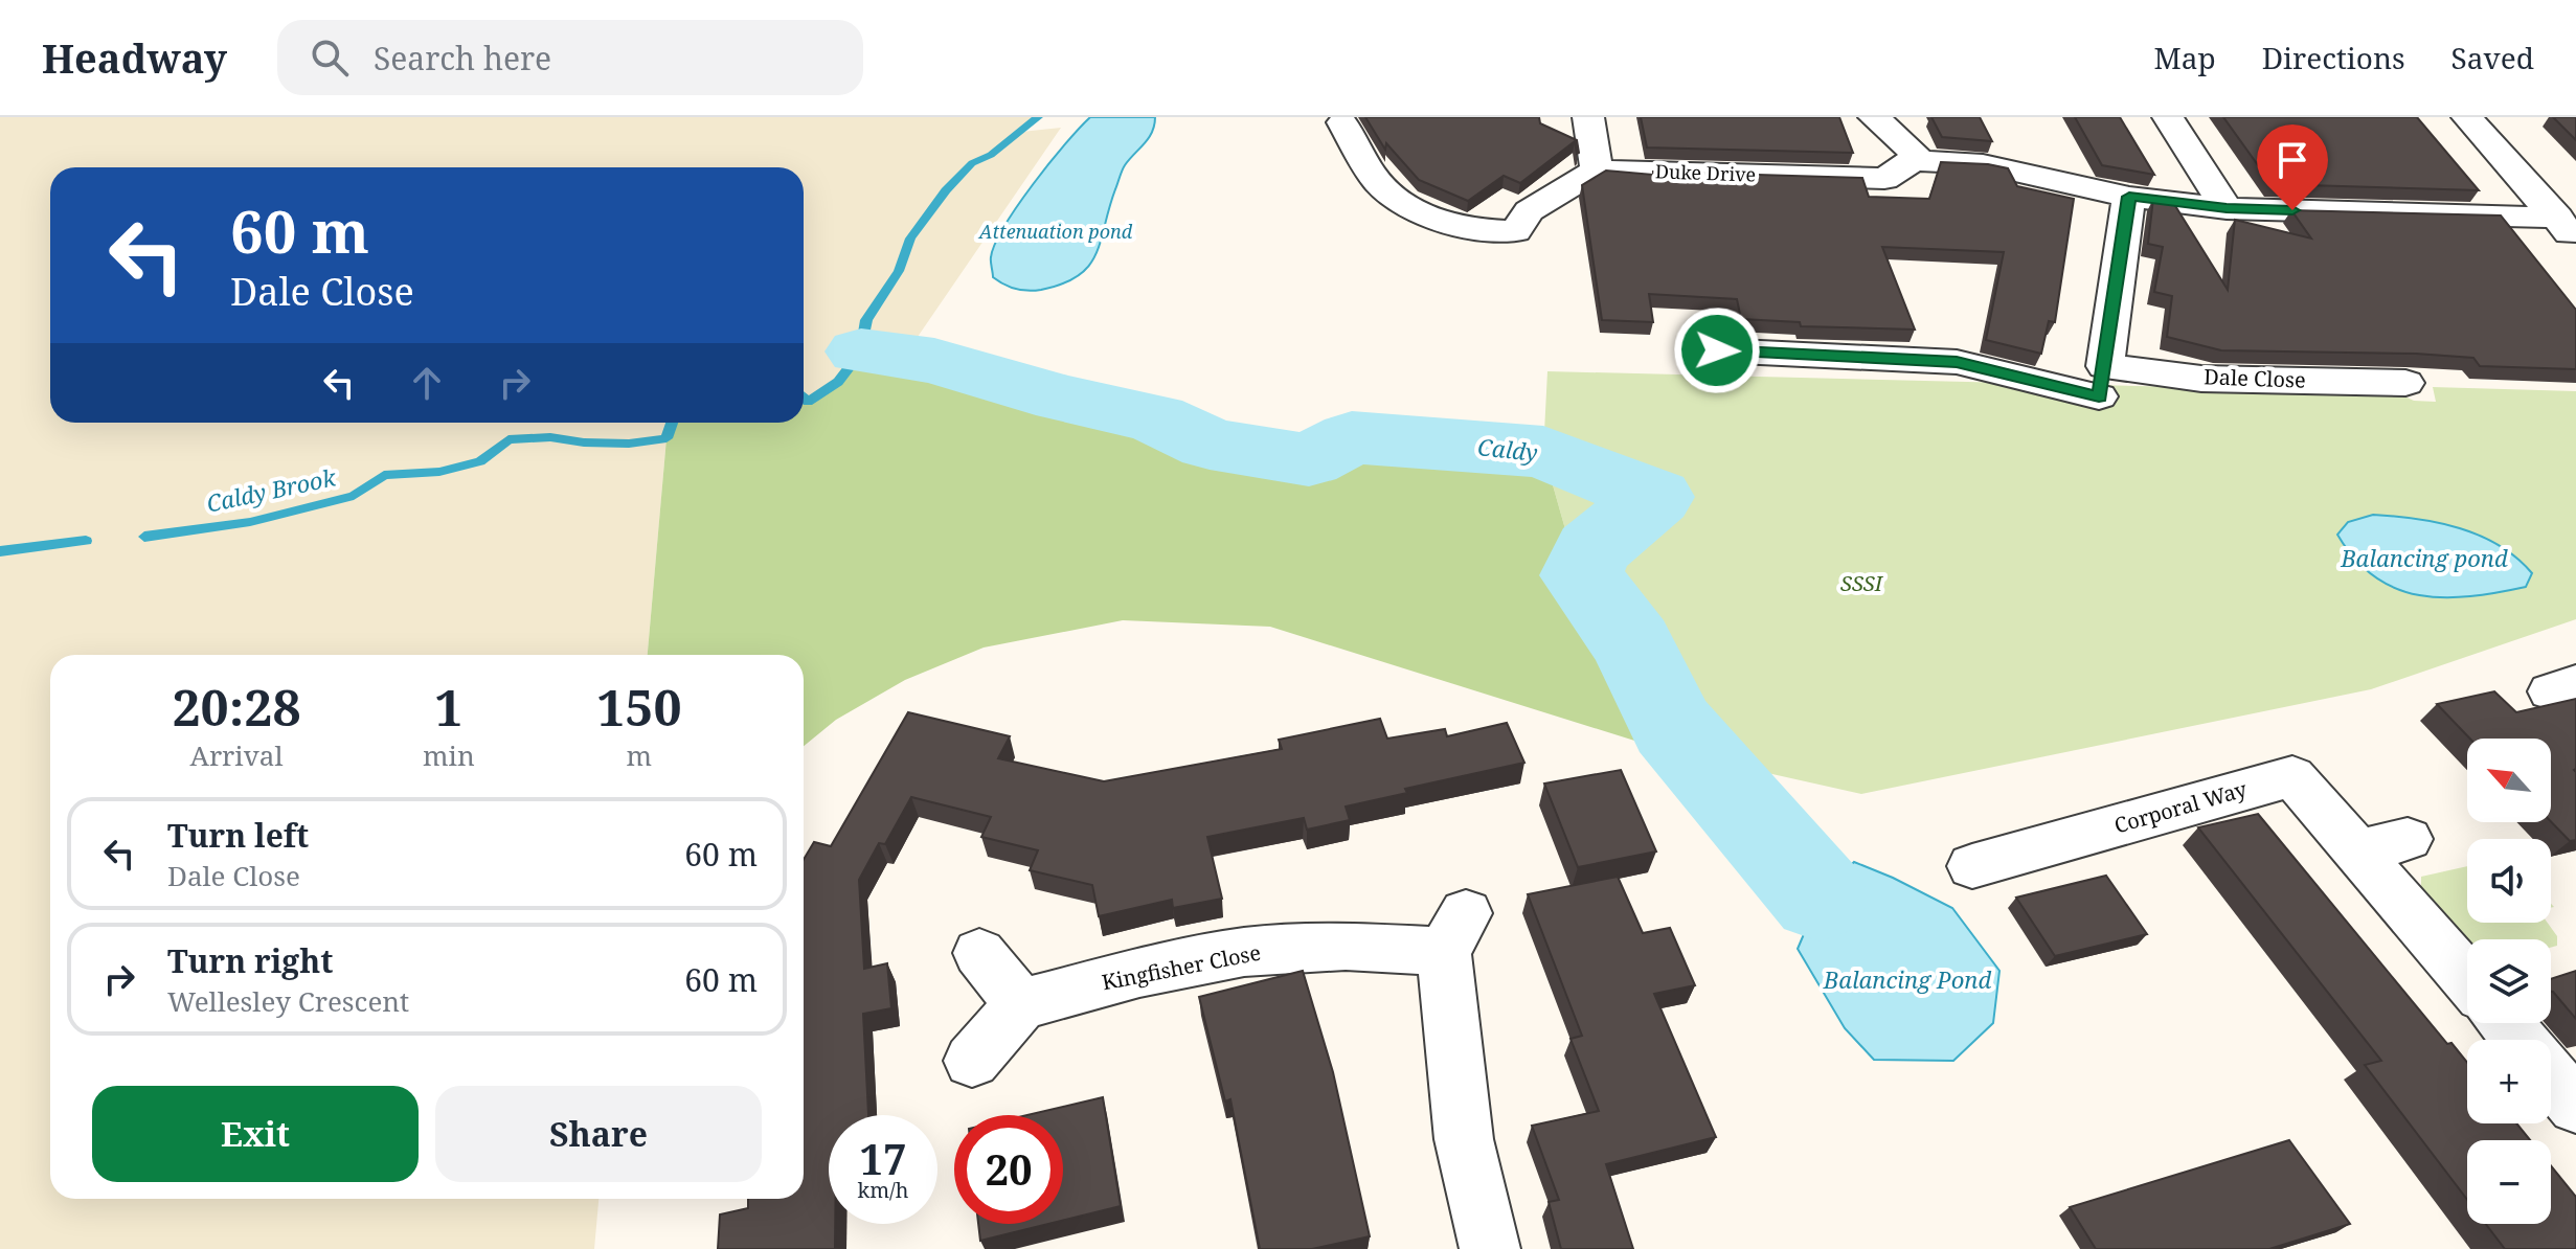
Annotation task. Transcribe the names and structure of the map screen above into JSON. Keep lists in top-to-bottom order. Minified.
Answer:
{"streets":{"street":["Duke Drive","Dale Close","Corporal Way","Kingfisher Close"]},"water":["Attenuation pond","Caldy","Caldy Brook","Balancing pond","Balancing Pond"],"parks":["SSSI"],"north":"top left","page":{"header":"Headway","search":"Search here","nav":["Map","Directions","Saved"],"turn":["60 m","Dale Close"],"eta":["20:28","Arrival","1","min","150","m"],"map_buttons":["+","−"],"list":[{"name":"Turn left","note":"Dale Close","value":"60 m"},{"name":"Turn right","note":"Wellesley Crescent","value":"60 m"}],"buttons":["Exit","Share"],"speed":"17 km/h","limit":"20"}}
